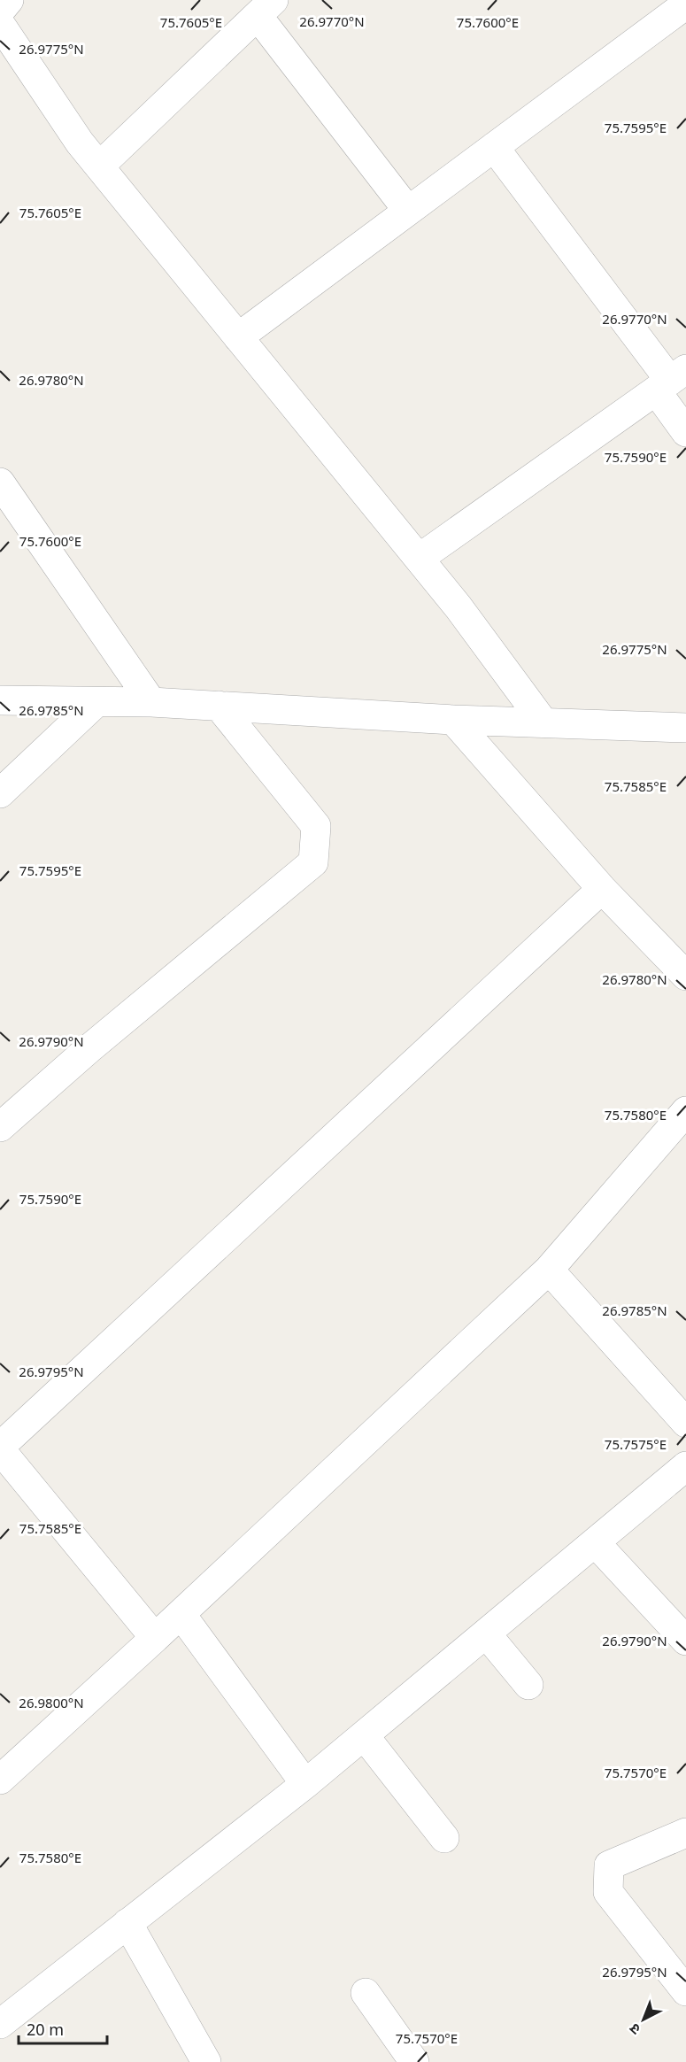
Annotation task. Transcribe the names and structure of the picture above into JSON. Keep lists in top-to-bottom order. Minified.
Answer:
{"scale_bar":"20 m","north":"bottom left","coordinates":["26.9770°N","75.7605°E","75.7600°E","26.9775°N","75.7595°E","26.9780°N","75.7590°E","26.9785°N","75.7585°E","26.9790°N","75.7580°E","26.9795°N","75.7575°E","26.9800°N","75.7570°E"]}
